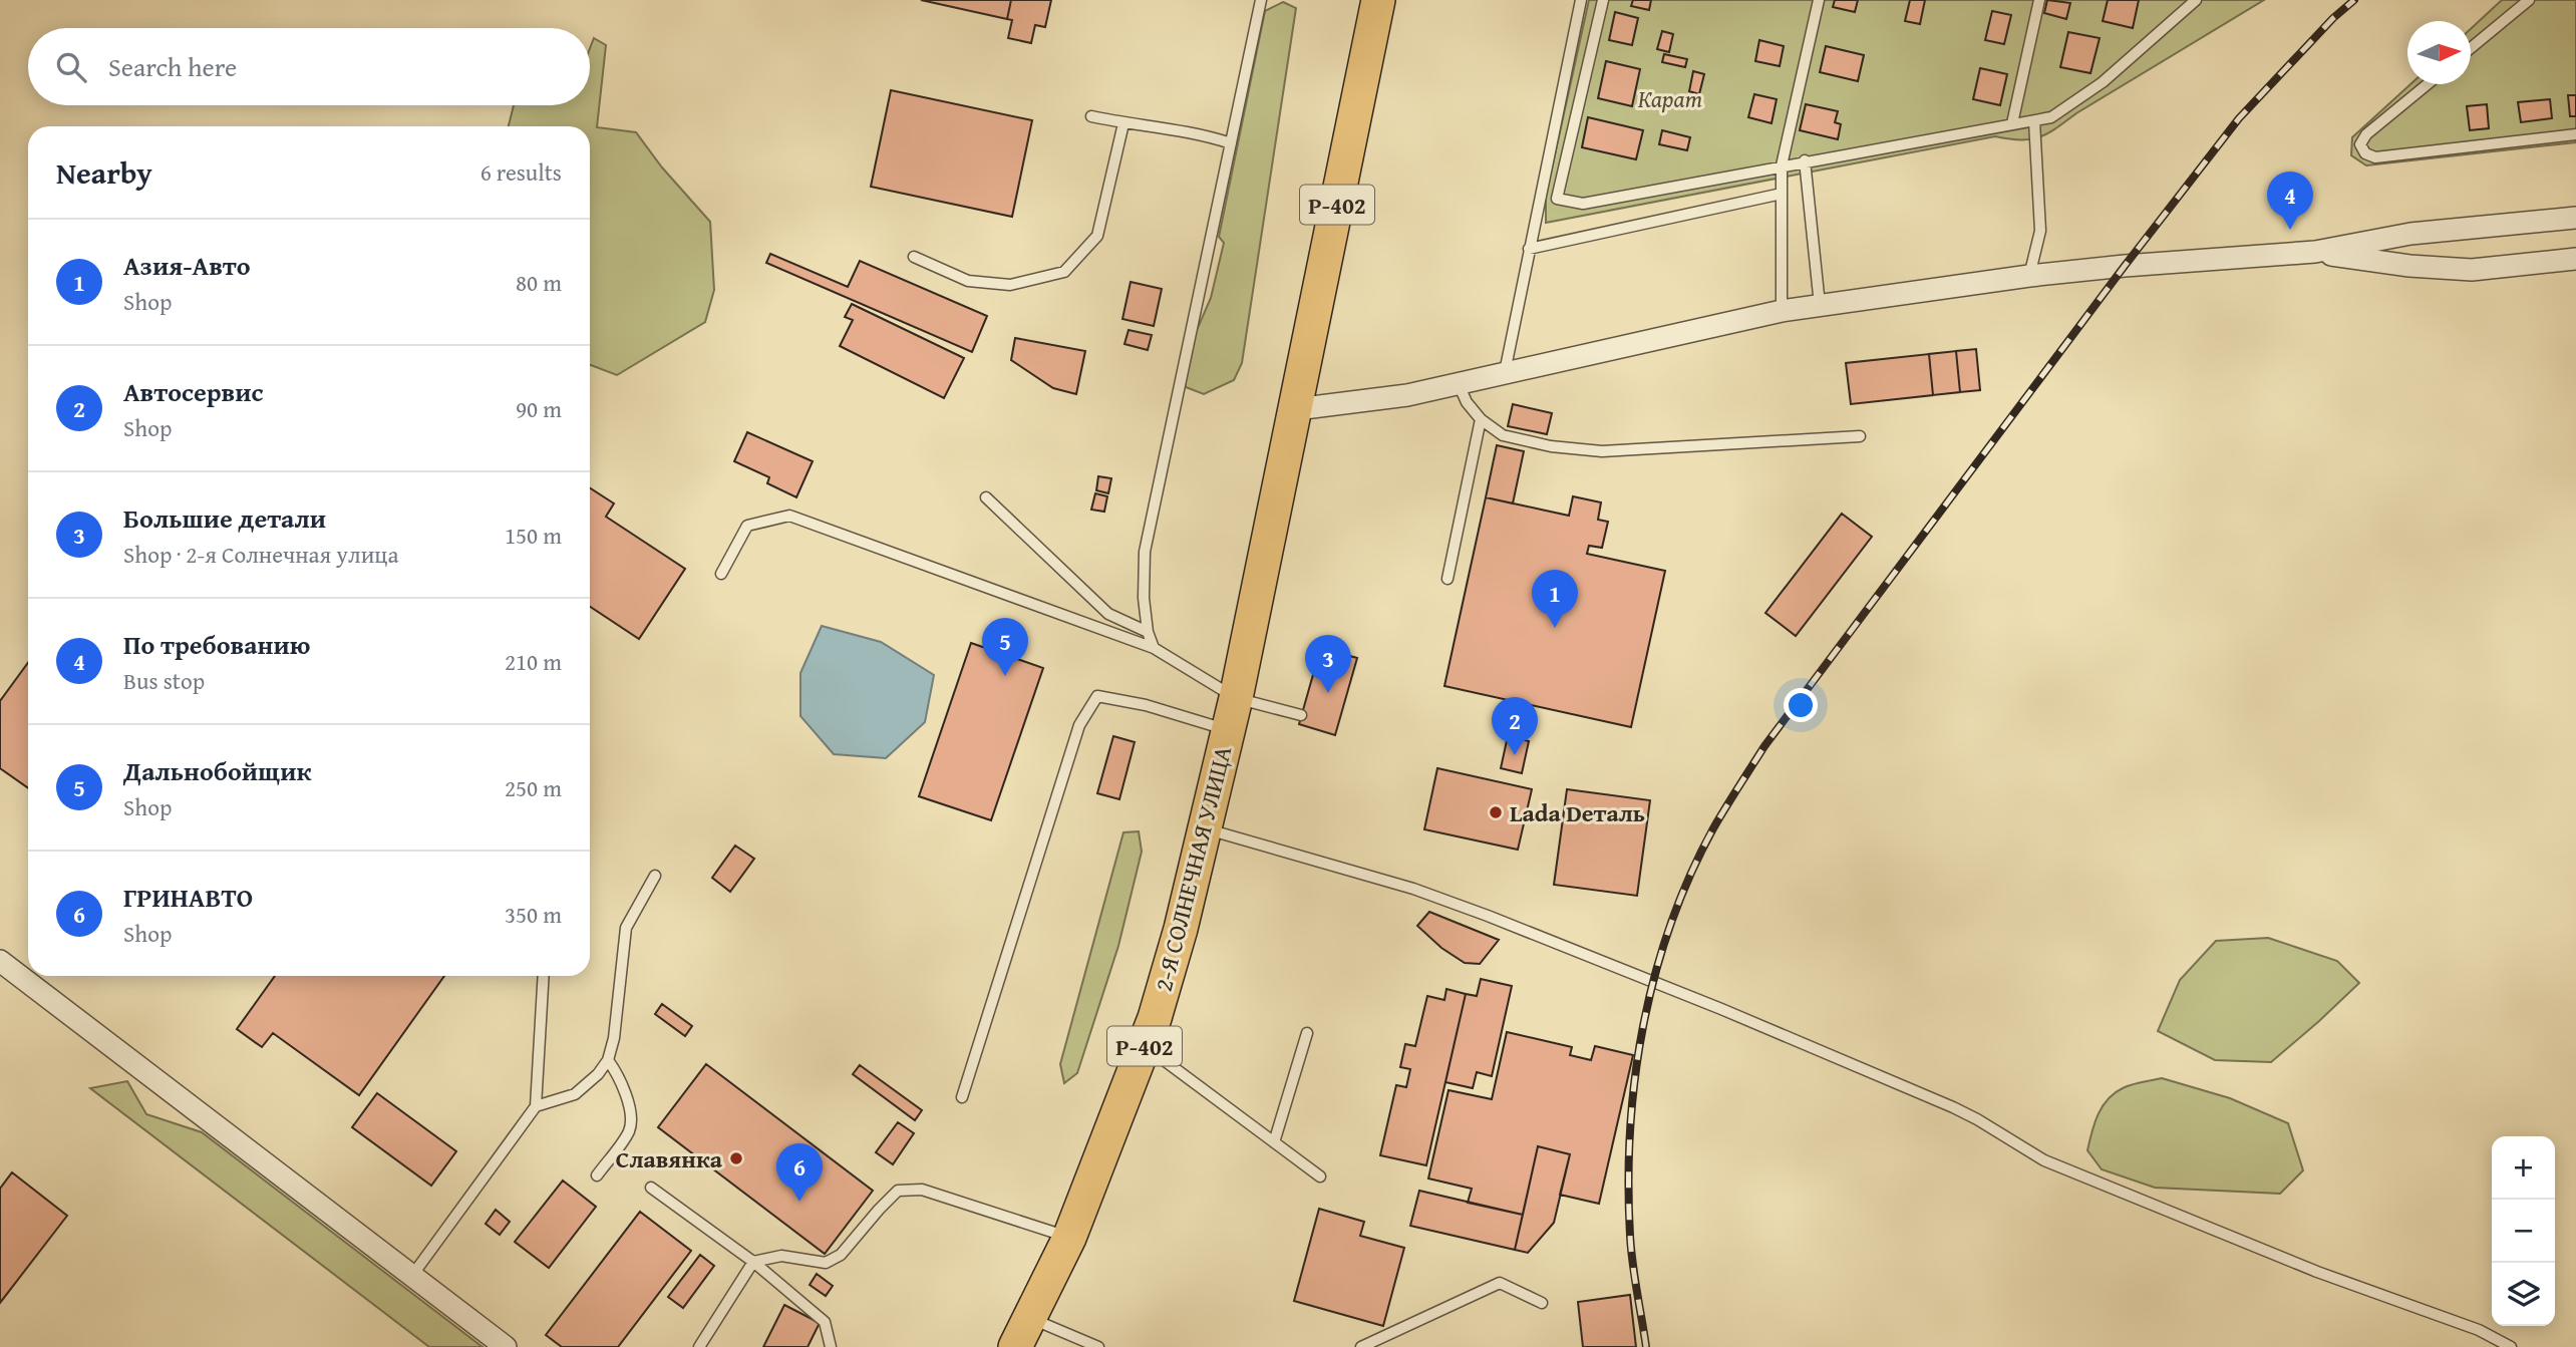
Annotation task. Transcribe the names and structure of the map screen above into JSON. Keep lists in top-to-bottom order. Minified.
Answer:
{"streets":{"main road":["Р-402","2-Я СОЛНЕЧНАЯ УЛИЦА"]},"crossings":[["Р-402","2-Я СОЛНЕЧНАЯ УЛИЦА"]],"parks":["Карат"],"places":["Lada Dеталь","Славянка"],"north":"right","page":{"search":"Search here","heading":["Nearby","6 results"],"pins":["4","1","5","3","2","6"],"list":[{"mark":"1","name":"Азия-Авто","note":"Shop","value":"80 m"},{"mark":"2","name":"Автосервис","note":"Shop","value":"90 m"},{"mark":"3","name":"Большие детали","note":"Shop · 2-я Солнечная улица","value":"150 m"},{"mark":"4","name":"По требованию","note":"Bus stop","value":"210 m"},{"mark":"5","name":"Дальнобойщик","note":"Shop","value":"250 m"},{"mark":"6","name":"ГРИНАВТО","note":"Shop","value":"350 m"}],"map_buttons":["+","−"]}}
